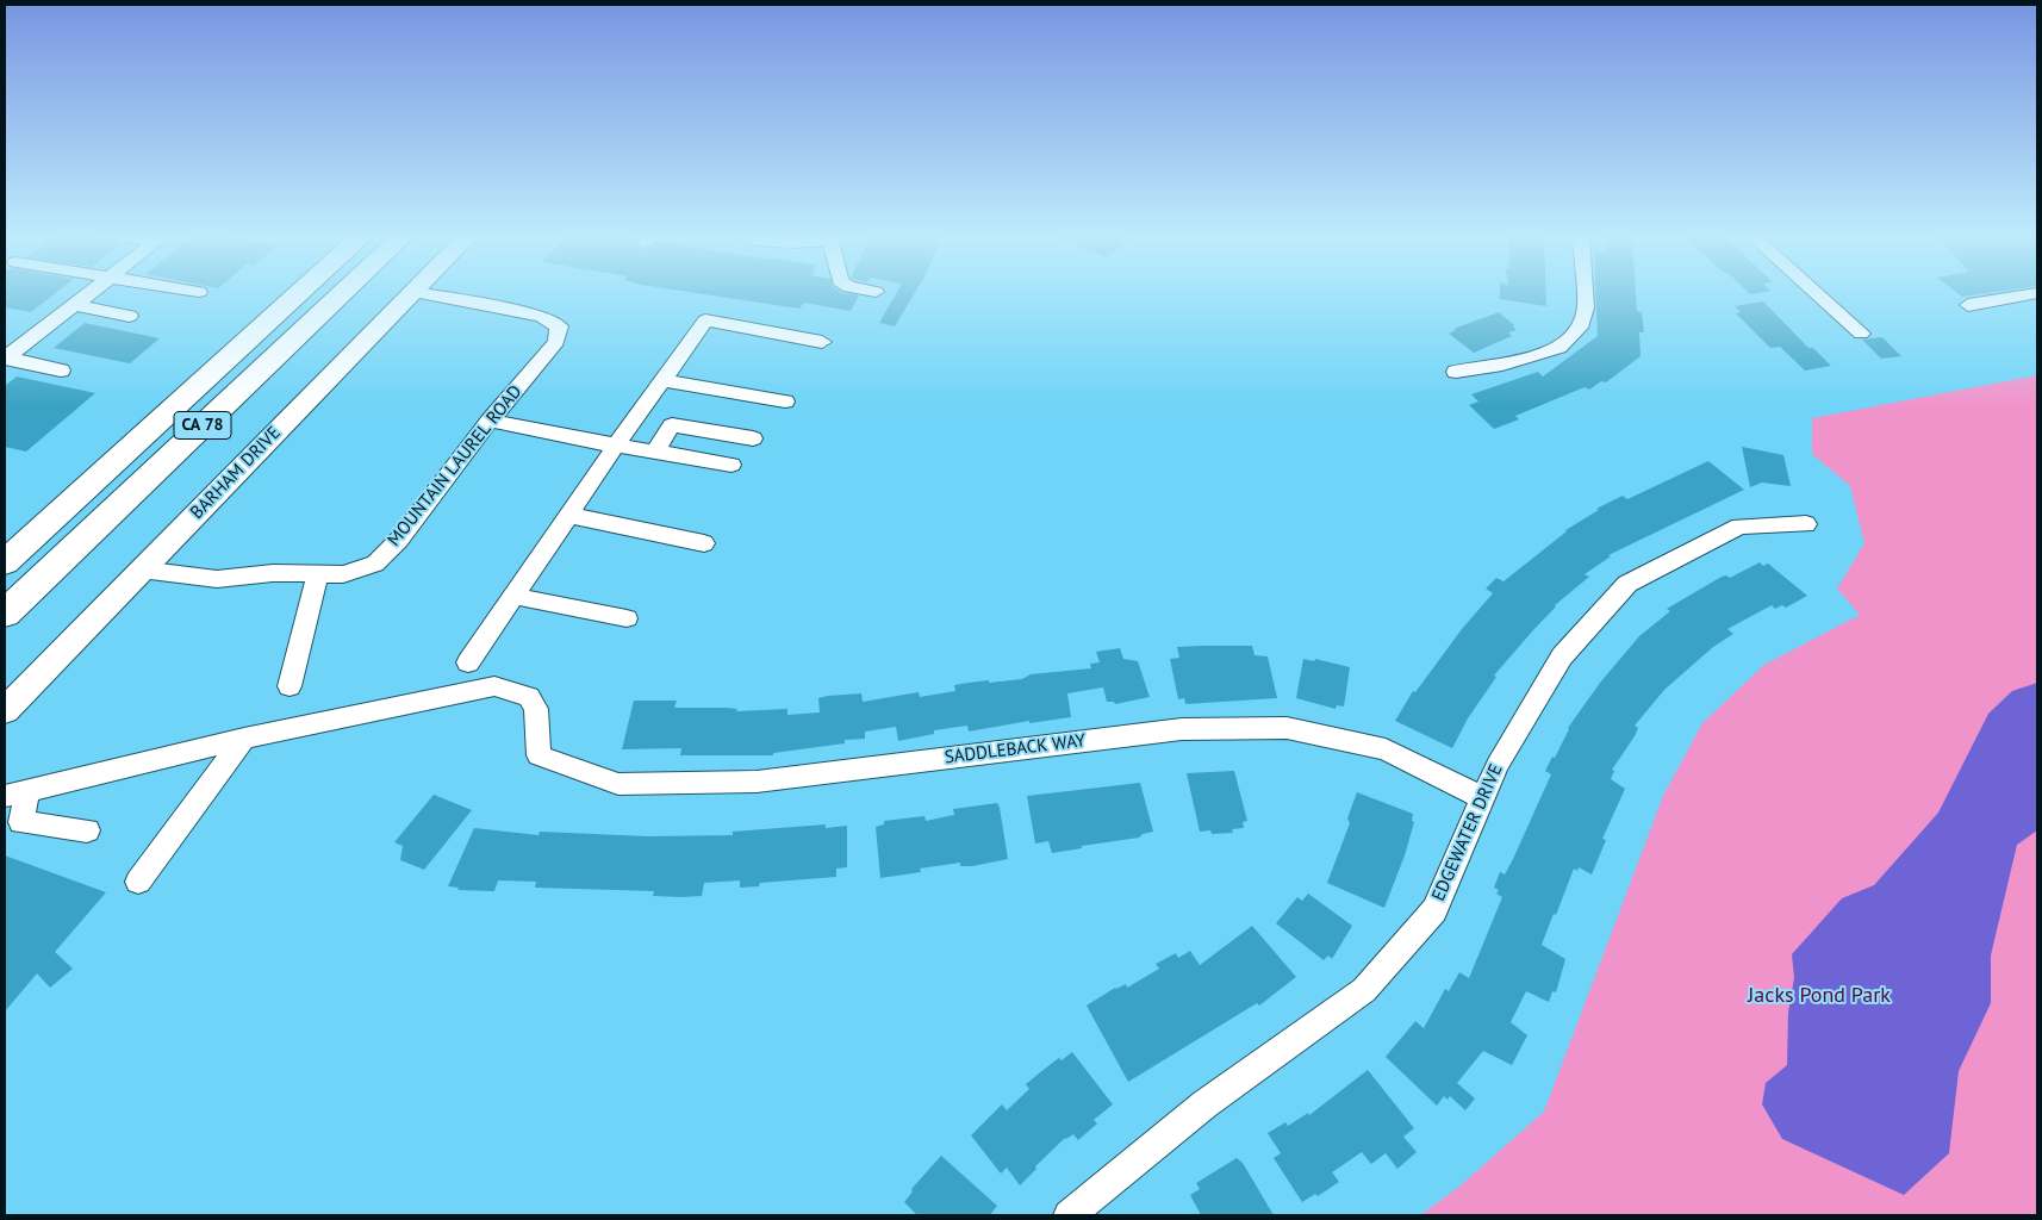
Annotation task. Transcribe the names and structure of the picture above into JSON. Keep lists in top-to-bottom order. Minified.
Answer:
{"streets":{"highway":["CA 78"],"main road":["BARHAM DRIVE"],"street":["MOUNTAIN LAUREL ROAD","SADDLEBACK WAY","EDGEWATER DRIVE"]},"crossings":[["MOUNTAIN LAUREL ROAD","BARHAM DRIVE"],["SADDLEBACK WAY","EDGEWATER DRIVE"]],"parks":["Jacks Pond Park"]}
